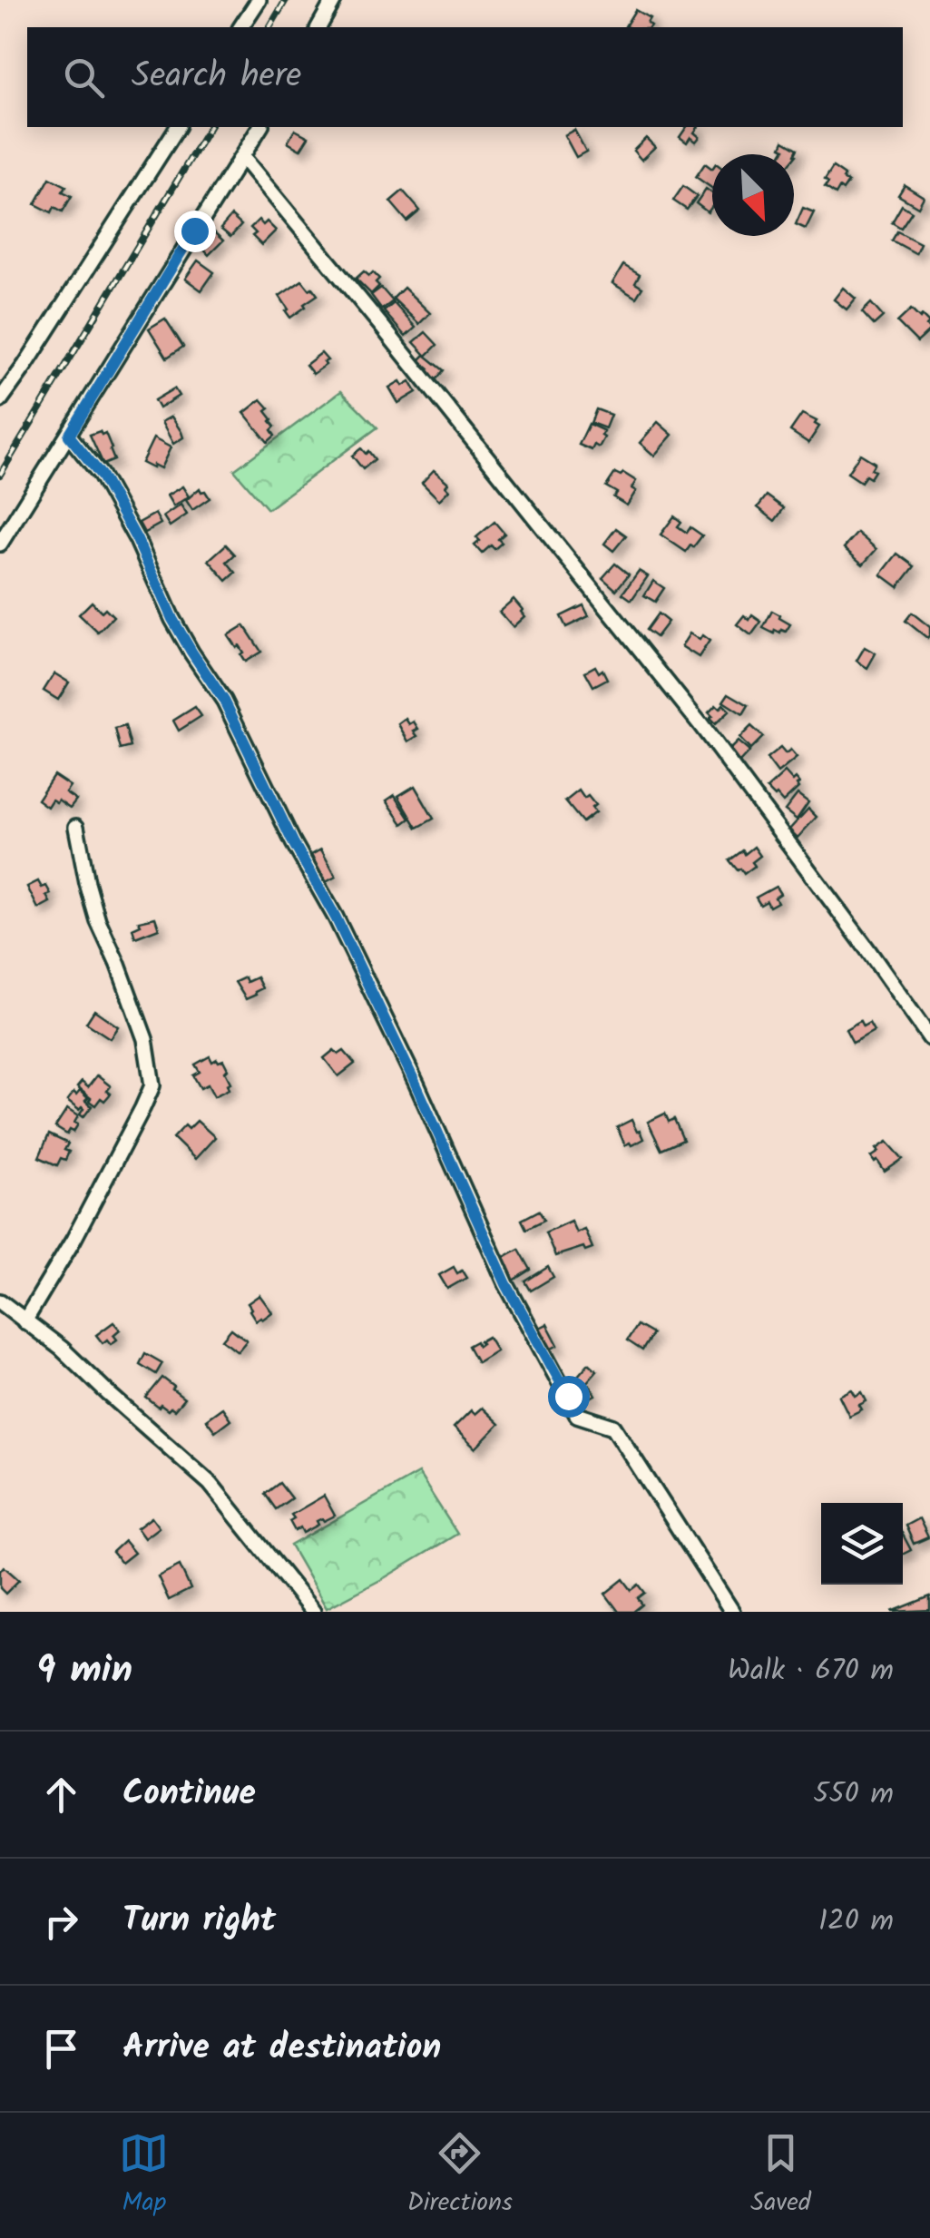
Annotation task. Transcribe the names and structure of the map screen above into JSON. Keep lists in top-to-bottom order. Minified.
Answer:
{"north":"bottom right","page":{"search":"Search here","heading":["9 min","Walk · 670 m"],"list":[["Continue","550 m"],["Turn right","120 m"],"Arrive at destination"],"nav":["Map","Directions","Saved"]}}
